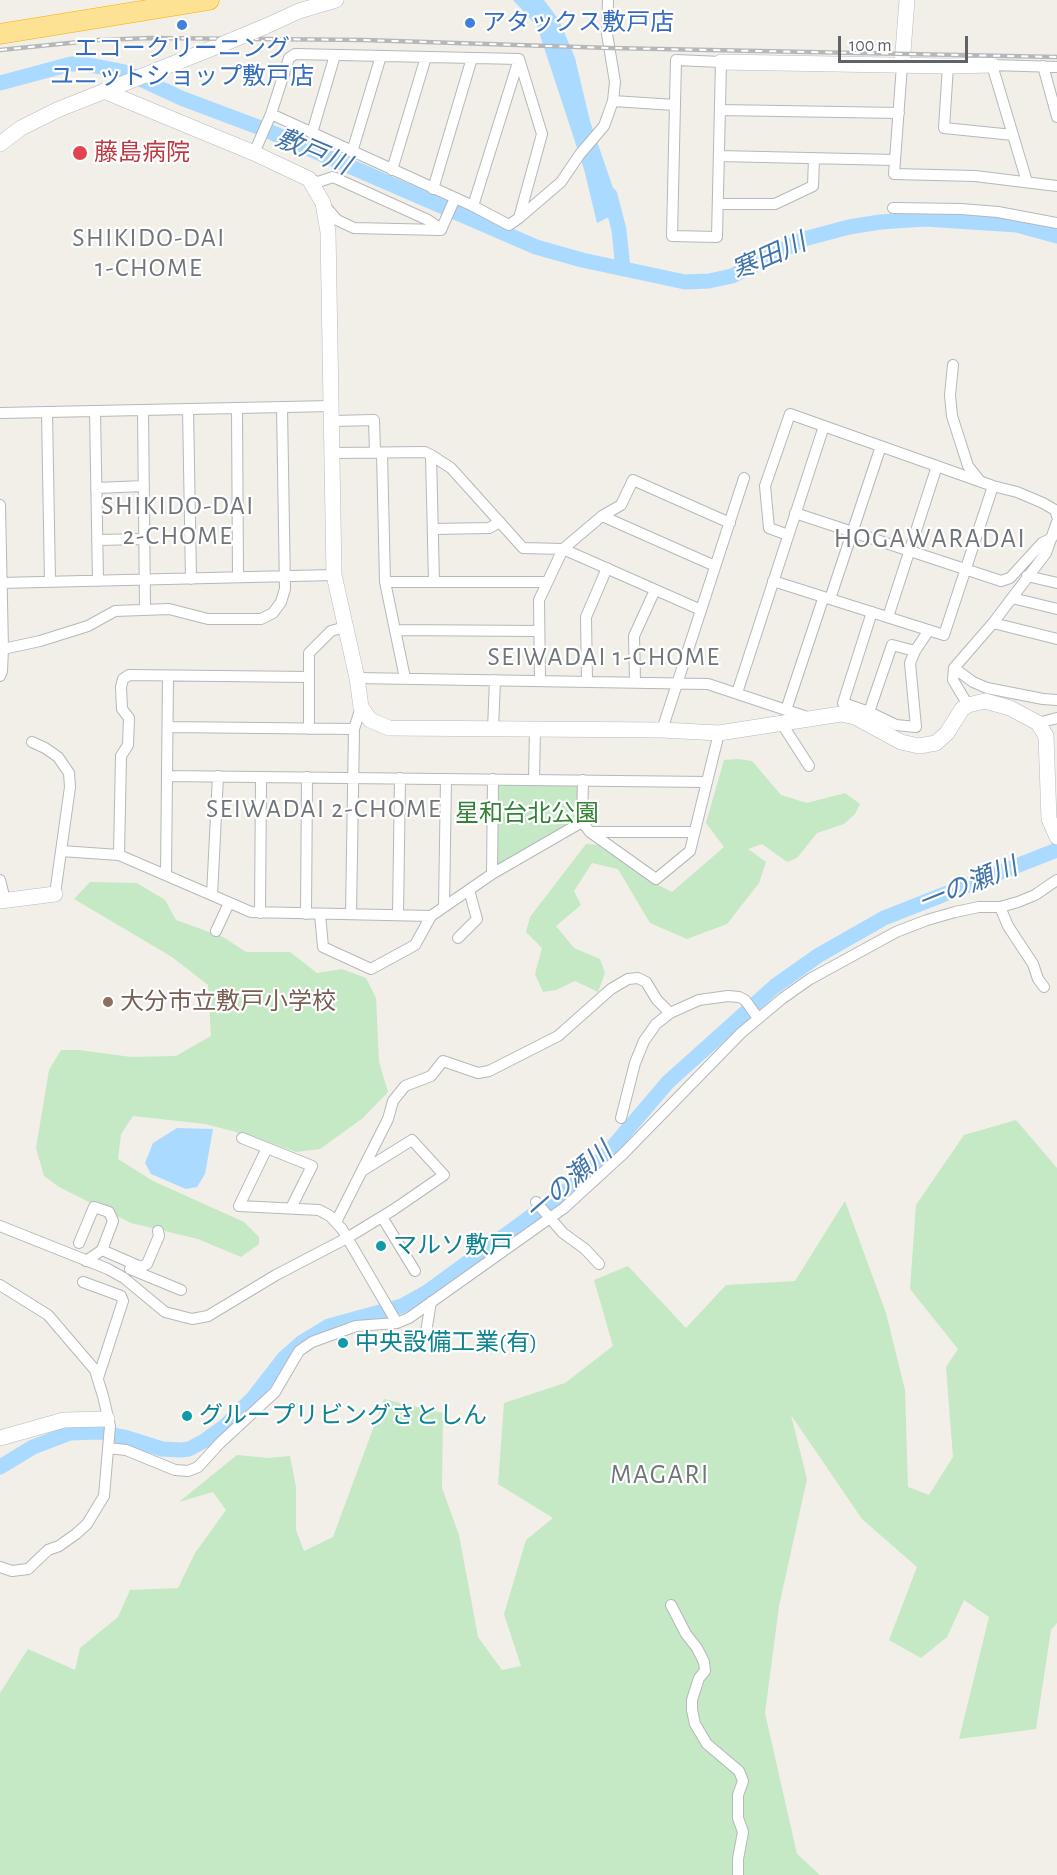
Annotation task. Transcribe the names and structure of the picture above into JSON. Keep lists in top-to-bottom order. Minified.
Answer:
{"districts":["SHIKIDO-DAI 1-CHOME","SHIKIDO-DAI 2-CHOME","HOGAWARADAI","SEIWADAI 1-CHOME","SEIWADAI 2-CHOME","MAGARI"],"water":["敷戸川","寒田川","一の瀬川"],"parks":["星和台北公園"],"places":["アタックス敷戸店","エコークリーニング ユニットショップ敷戸店","藤島病院","大分市立敷戸小学校","マルソ敷戸","中央設備工業(有)","グループリビングさとしん"],"scale_bar":"100 m"}
